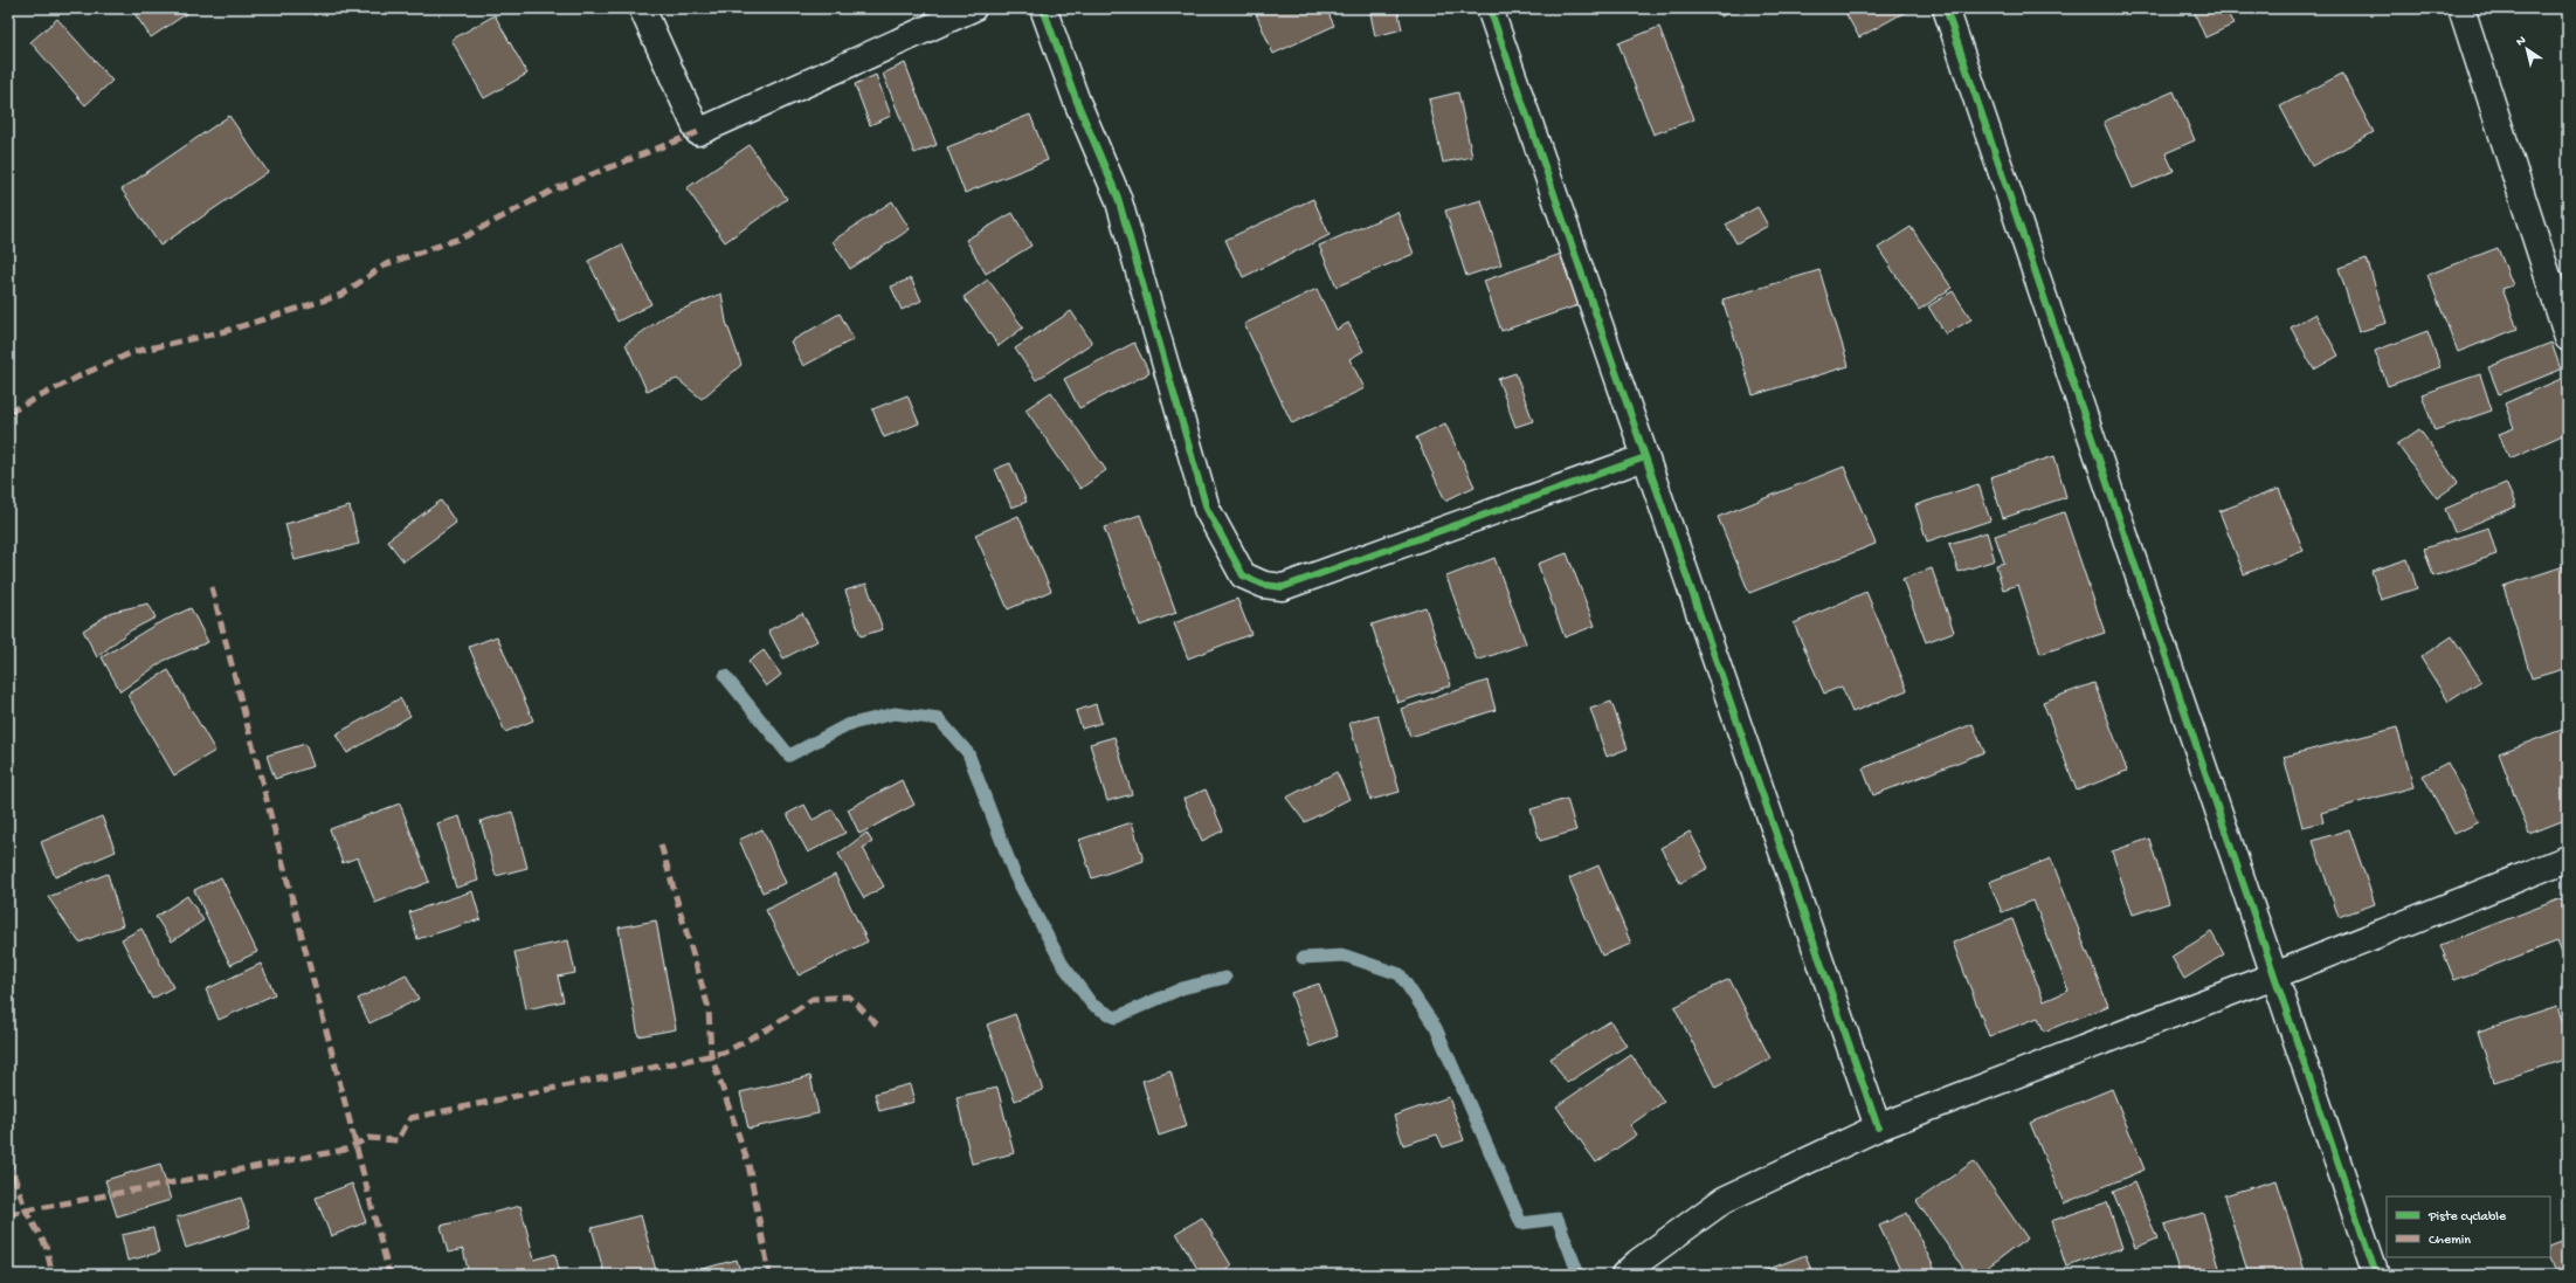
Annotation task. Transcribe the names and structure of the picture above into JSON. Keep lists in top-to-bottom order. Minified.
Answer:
{"legend":["Piste cyclable","Chemin"],"north":"top left"}
